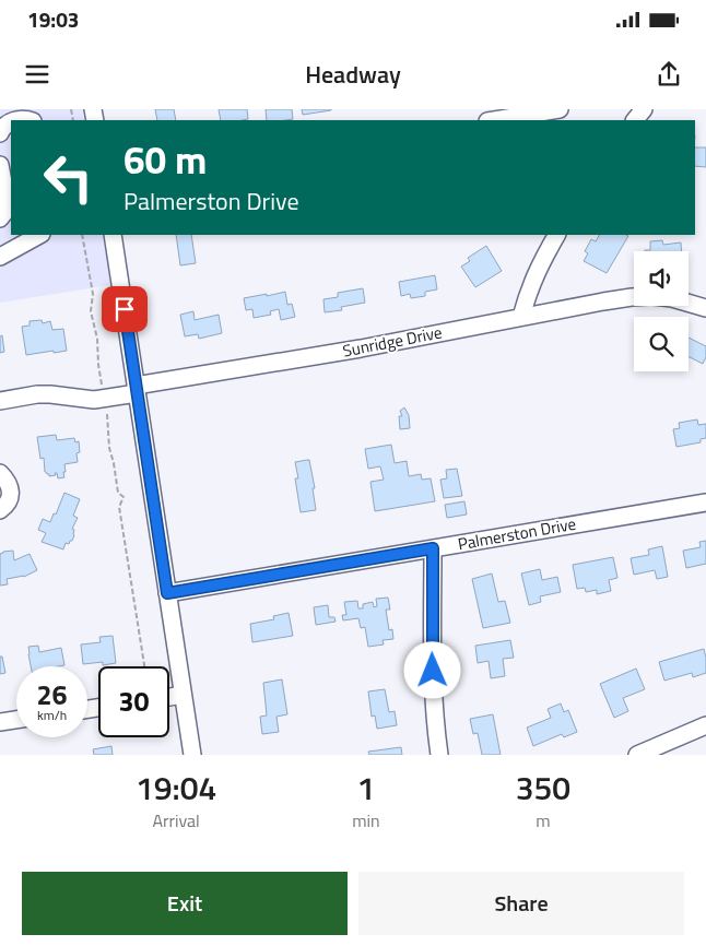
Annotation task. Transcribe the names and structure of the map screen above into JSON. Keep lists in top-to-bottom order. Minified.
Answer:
{"streets":{"street":["Sunridge Drive","Palmerston Drive"]},"page":{"status":"19:03","header":"Headway","turn":["60 m","Palmerston Drive"],"speed":"26 km/h","limit":"30","eta":["19:04","Arrival","1","min","350","m"],"buttons":["Exit","Share"]}}
